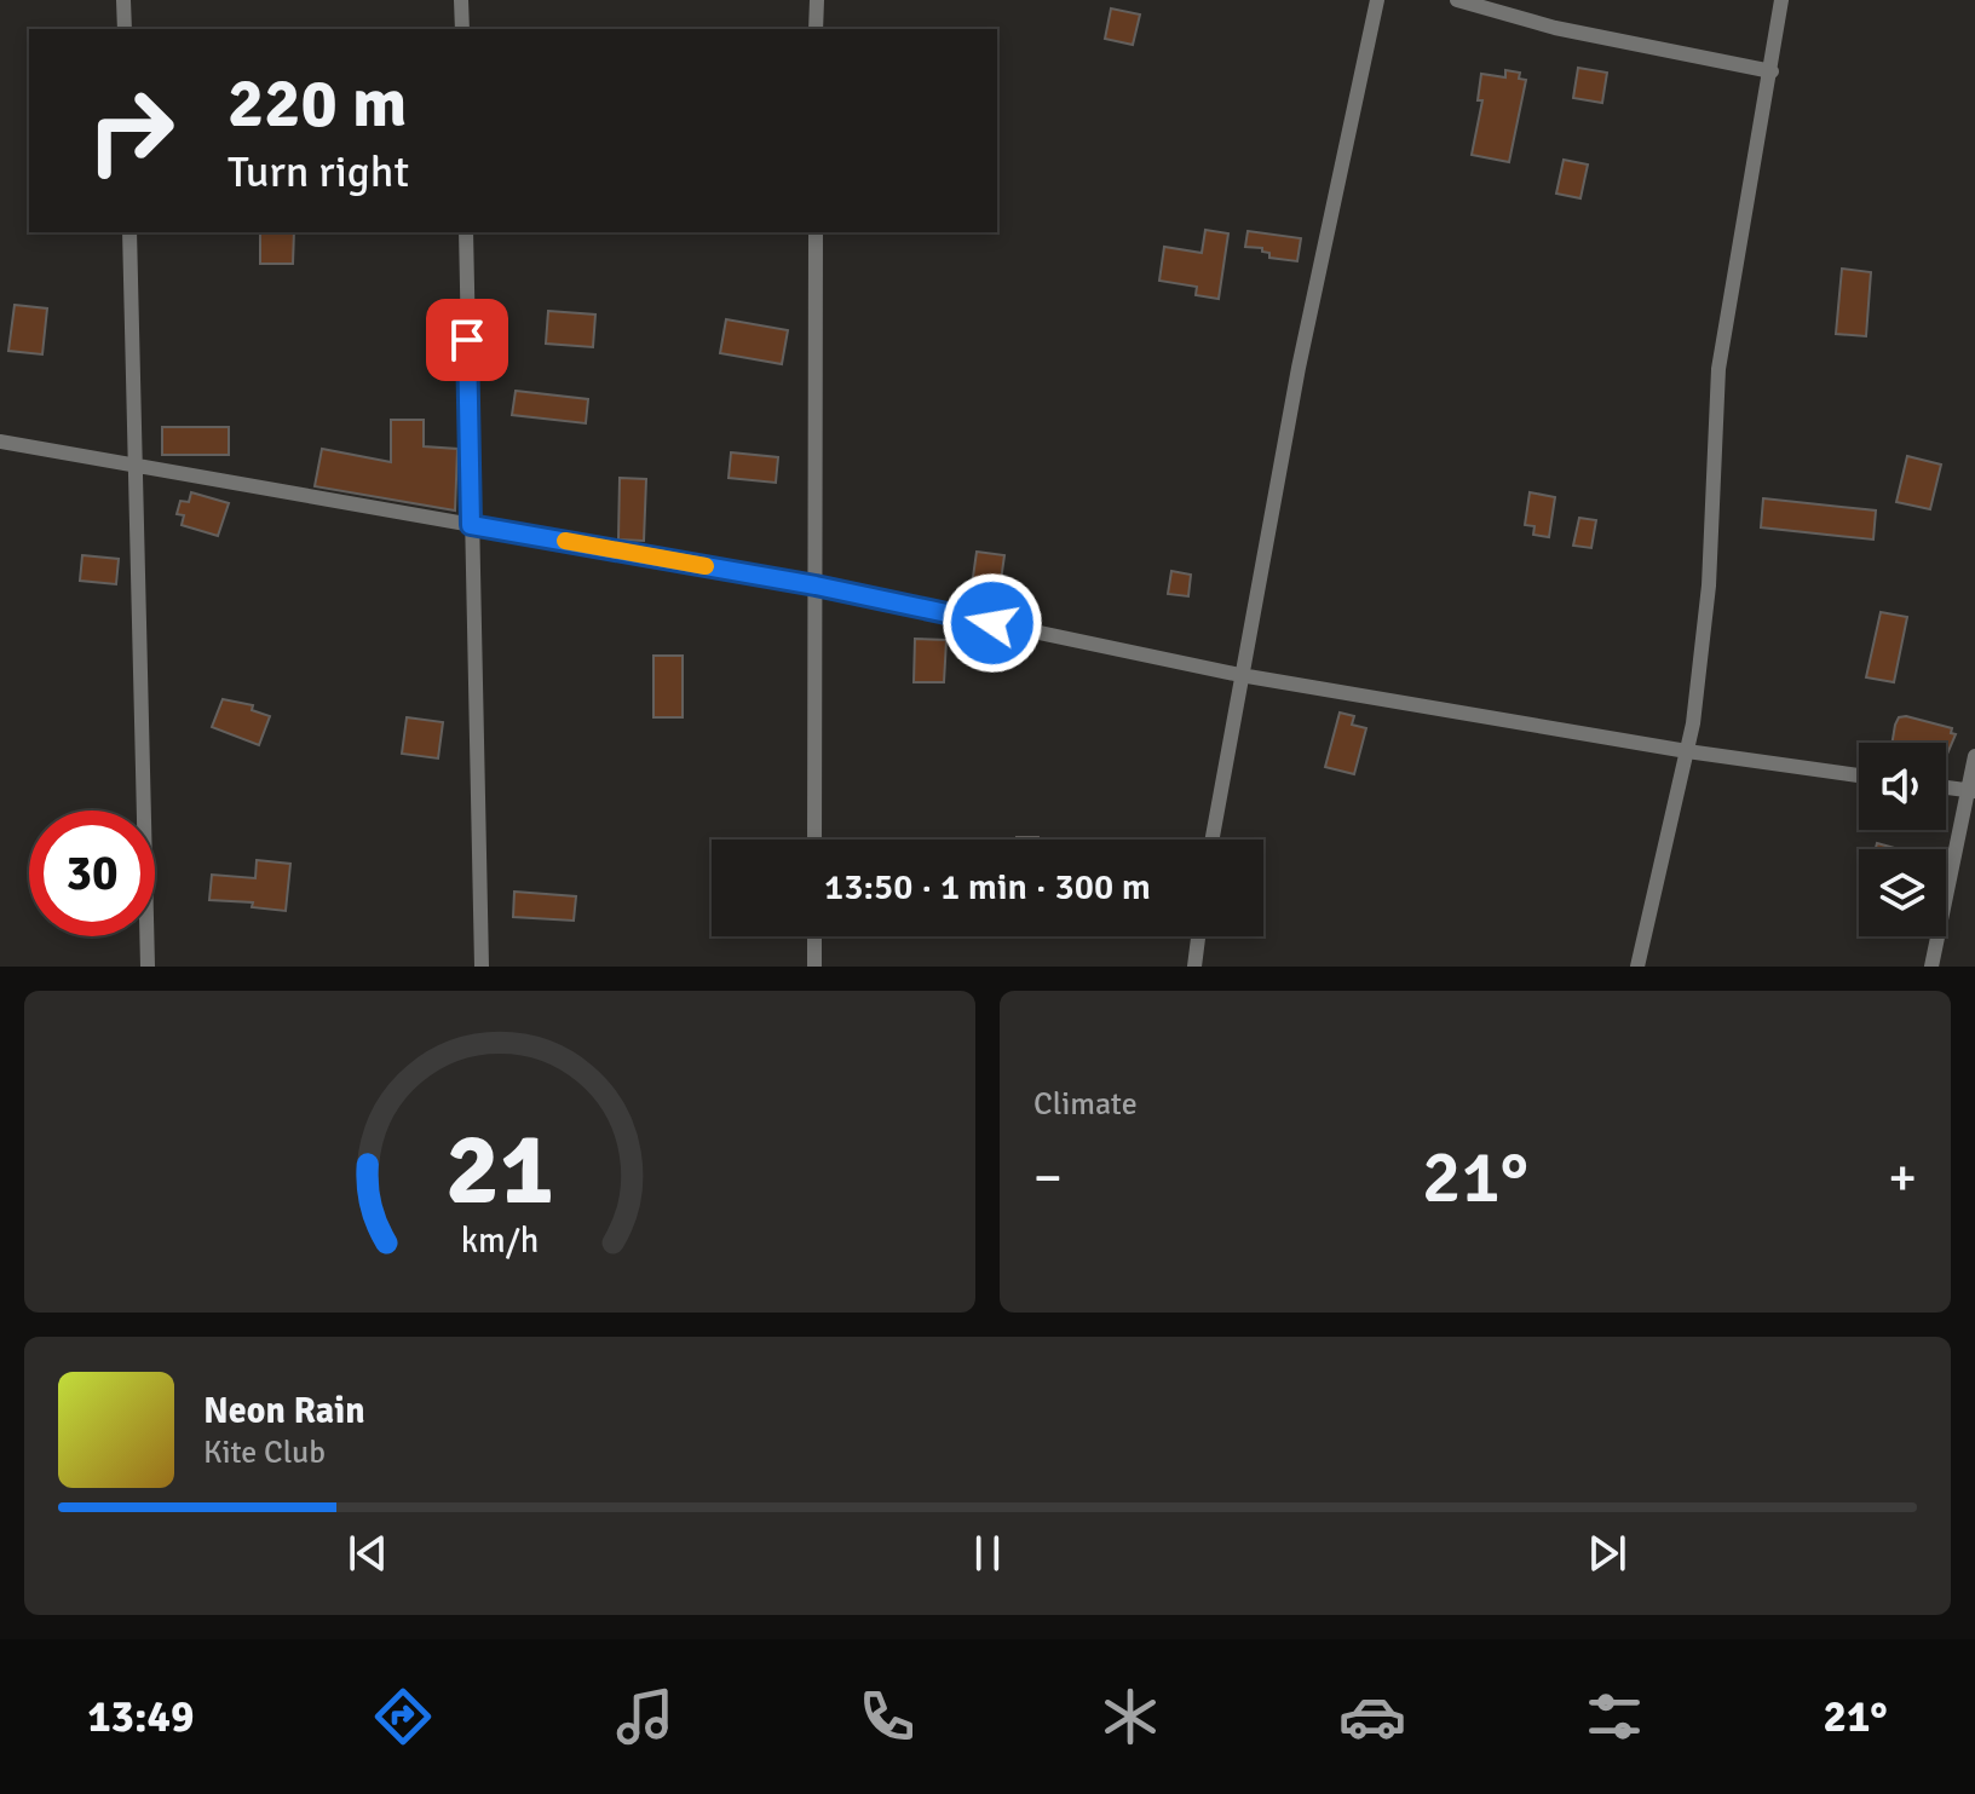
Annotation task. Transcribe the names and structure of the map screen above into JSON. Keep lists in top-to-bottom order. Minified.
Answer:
{"page":{"turn":["220 m","Turn right"],"limit":"30","trip":"13:50 · 1 min · 300 m","tile":"Climate","heat":["−","21°","+"],"song":["Neon Rain","Kite Club"],"tabs":["13:49","21°"],"gauge":["21","km/h"]}}
